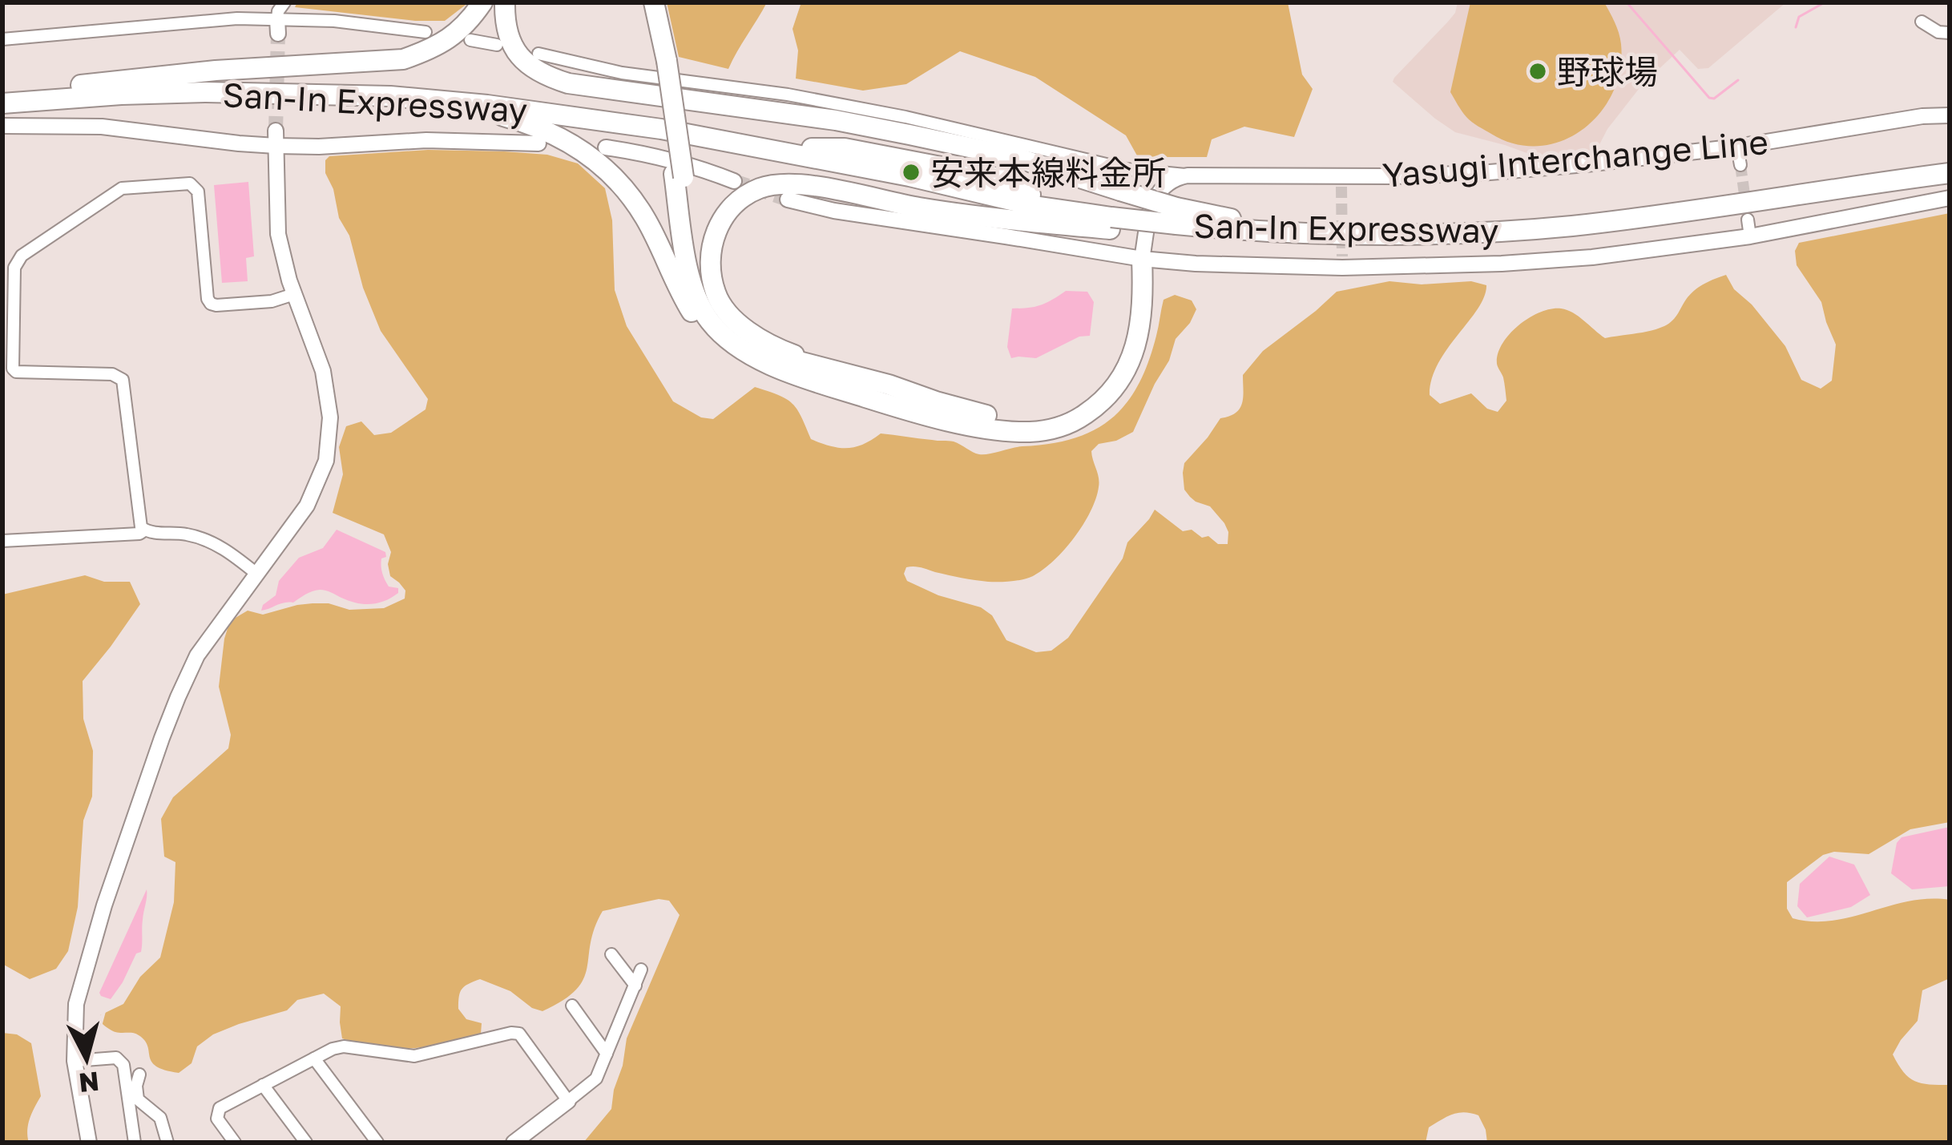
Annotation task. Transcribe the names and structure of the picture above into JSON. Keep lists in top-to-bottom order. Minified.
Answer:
{"streets":{"highway":["San-In Expressway"],"main road":["Yasugi Interchange Line"]},"places":["野球場","安来本線料金所"],"north":"bottom"}
